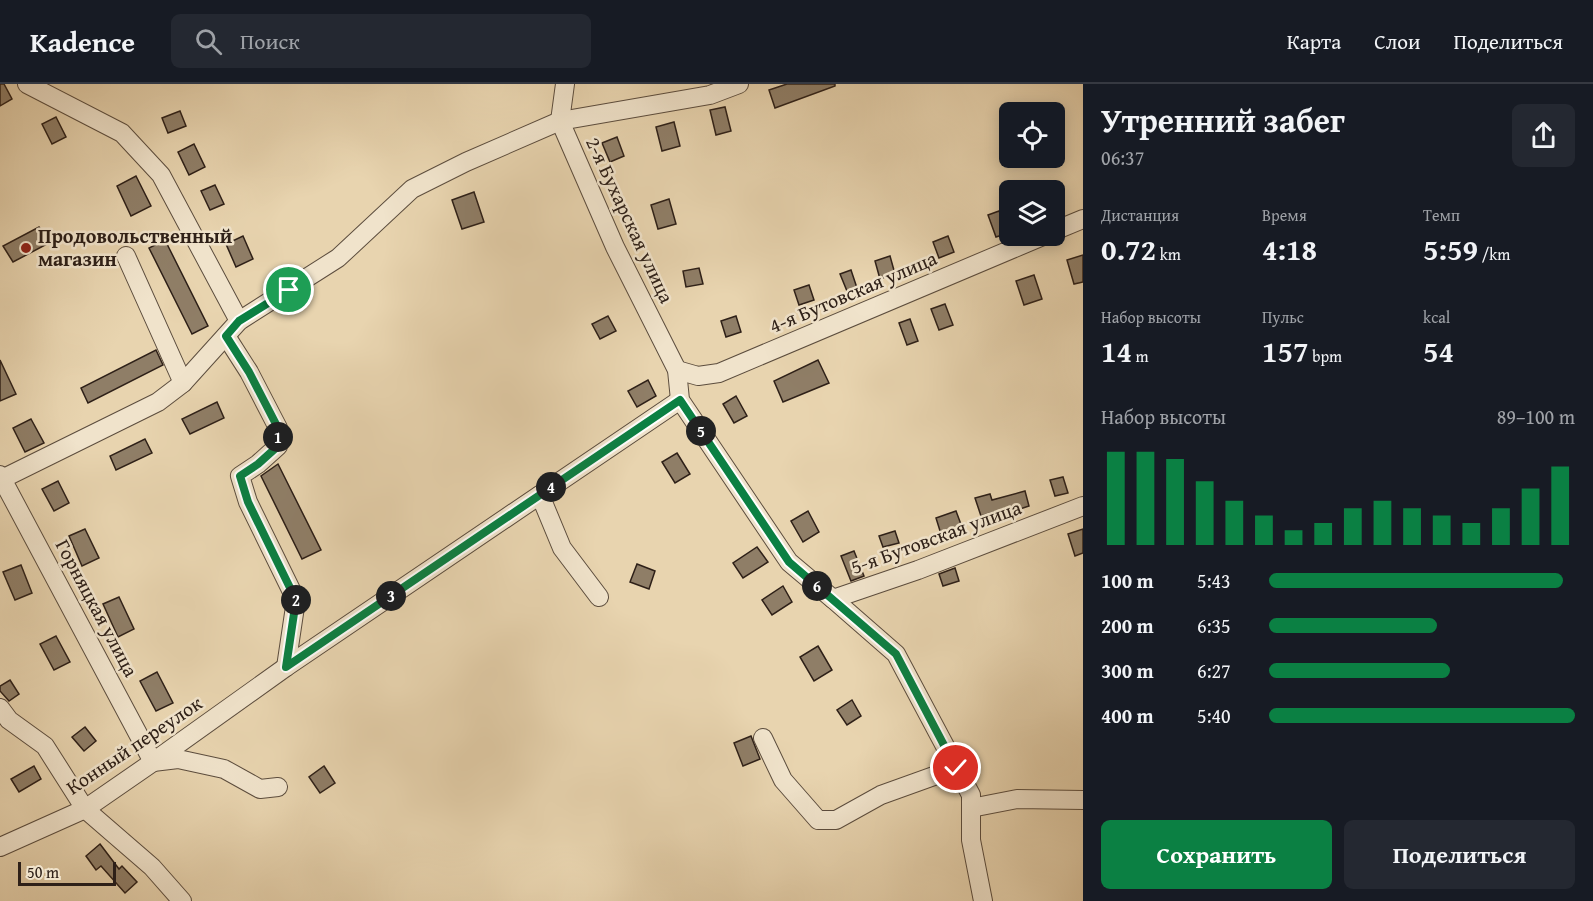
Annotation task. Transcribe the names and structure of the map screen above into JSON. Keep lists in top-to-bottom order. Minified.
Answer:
{"streets":{"street":["2-я Бухарская улица","4-я Бутовская улица","5-я Бутовская улица","Горняцкая улица","Конный переулок"]},"crossings":[["2-я Бухарская улица","4-я Бутовская улица"],["Горняцкая улица","Конный переулок"]],"places":["Продовольственный магазин"],"scale_bar":"50 m","page":{"header":"Kadence","search":"Поиск","nav":["Карта","Слои","Поделиться"],"heading":["Утренний забег","06:37"],"stats":[["Дистанция","0.72 km"],["Время","4:18"],["Темп","5:59 /km"],["Набор высоты","14 m"],["Пульс","157 bpm"],["kcal","54"]],"chart":["Набор высоты","89–100 m"],"pins":["5","1","4","6","3","2"],"list":[{"name":"100 m","note":"5:43"},{"name":"200 m","note":"6:35"},{"name":"300 m","note":"6:27"},{"name":"400 m","note":"5:40"}],"buttons":["Сохранить","Поделиться"],"scale":"50 m"}}
